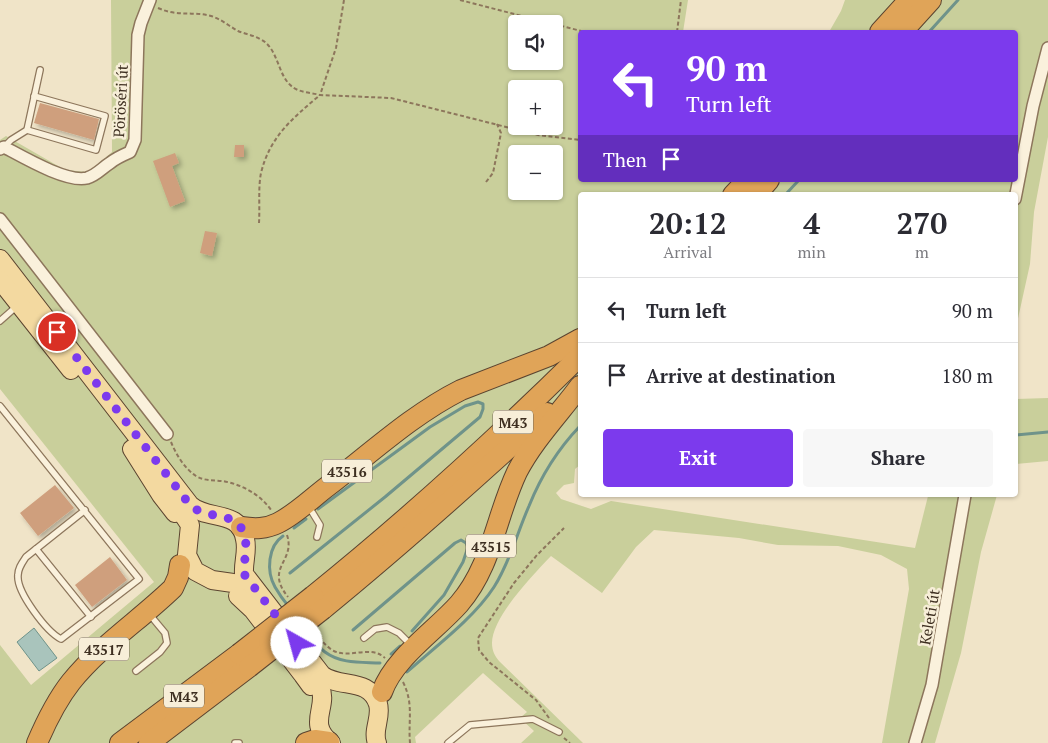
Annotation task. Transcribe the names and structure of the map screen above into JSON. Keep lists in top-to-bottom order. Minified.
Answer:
{"streets":{"highway":["M43","43516","43515","43517"],"street":["Pöröséri út","Keleti út"]},"page":{"map_buttons":["+","−"],"turn":["90 m","Turn left"],"then":"Then","eta":["20:12","Arrival","4","min","270","m"],"list":[{"name":"Turn left","value":"90 m"},{"name":"Arrive at destination","value":"180 m"}],"buttons":["Exit","Share"]}}
